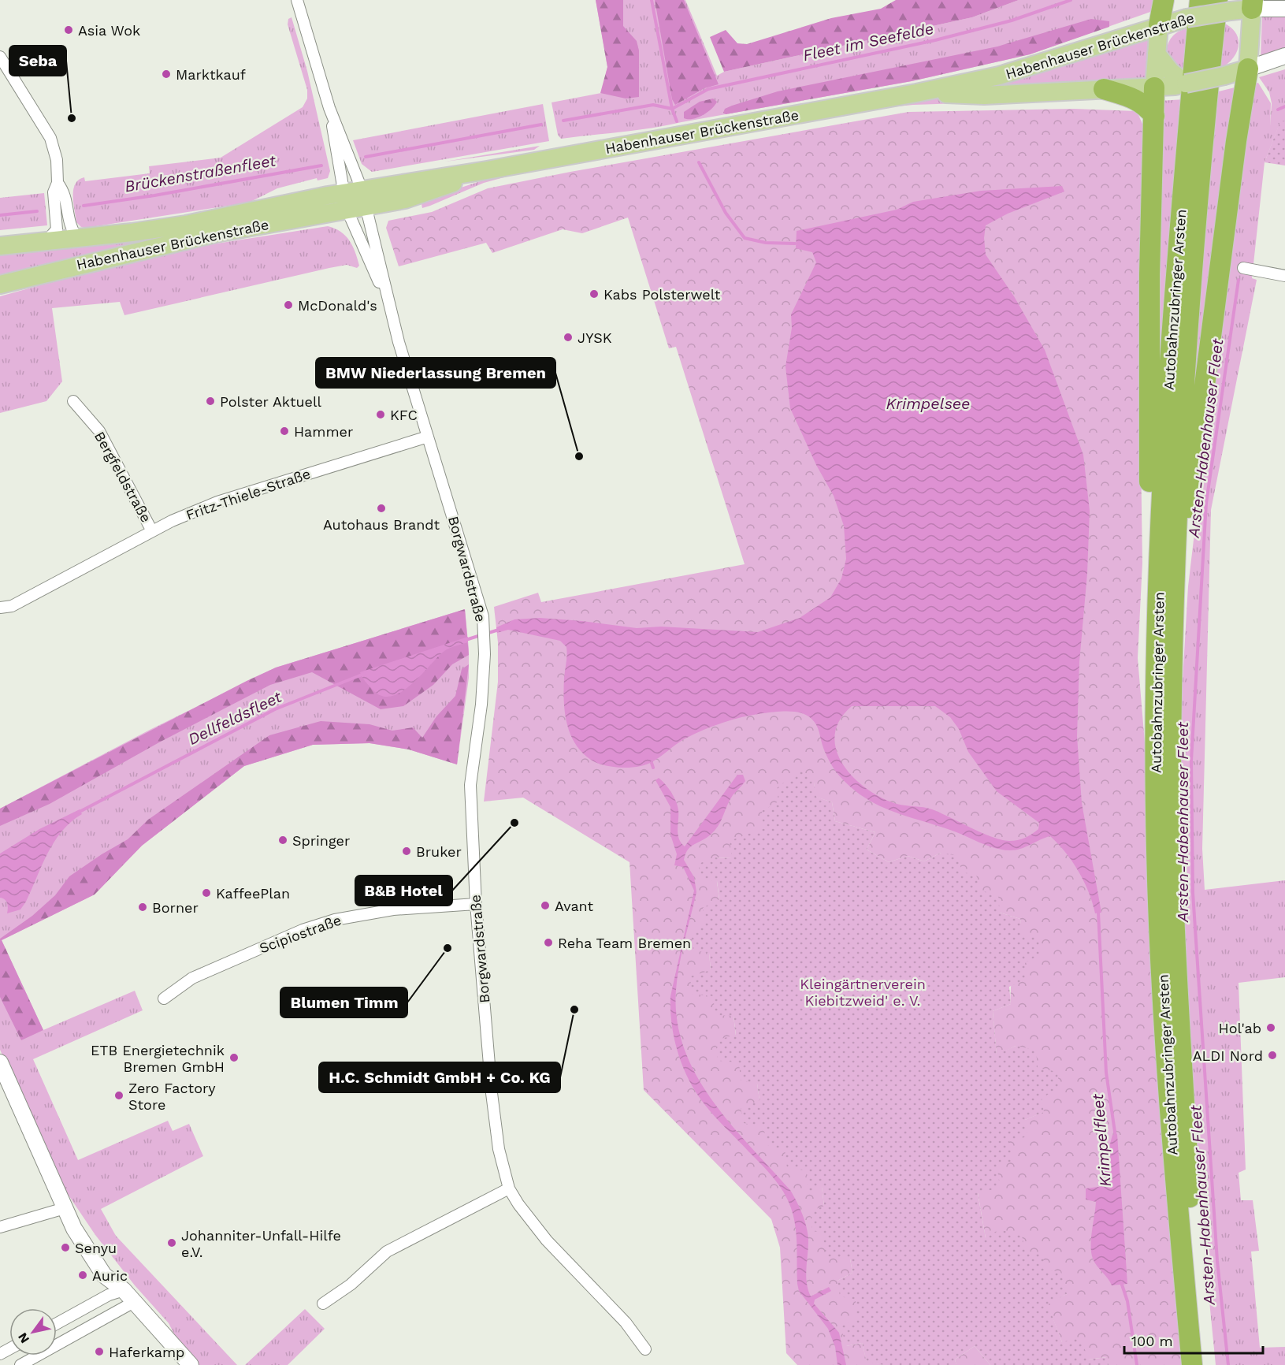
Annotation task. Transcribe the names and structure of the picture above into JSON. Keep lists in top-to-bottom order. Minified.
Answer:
{"streets":{"highway":["Autobahnzubringer Arsten"],"main road":["Habenhauser Brückenstraße"],"street":["Bergfeldstraße","Fritz-Thiele-Straße","Borgwardstraße","Scipiostraße"]},"crossings":[["Habenhauser Brückenstraße","Autobahnzubringer Arsten"],["Habenhauser Brückenstraße","Borgwardstraße"],["Bergfeldstraße","Fritz-Thiele-Straße"],["Fritz-Thiele-Straße","Borgwardstraße"],["Borgwardstraße","Scipiostraße"]],"water":["Fleet im Seefelde","Brückenstraßenfleet","Krimpelsee","Arsten-Habenhauser Fleet","Dellfeldsfleet","Krimpelfleet"],"parks":["Kleingärtnerverein Kiebitzweid' e. V."],"places":["Asia Wok","Marktkauf","Seba","Kabs Polsterwelt","McDonald's","JYSK","Polster Aktuell","KFC","Hammer","BMW Niederlassung Bremen","Autohaus Brandt","B&B Hotel","Springer","Bruker","KaffeePlan","Avant","Borner","Reha Team Bremen","Blumen Timm","H.C. Schmidt GmbH + Co. KG","Hol'ab","ALDI Nord","ETB Energietechnik Bremen GmbH","Zero Factory Store","Johanniter-Unfall-Hilfe e.V.","Senyu","Auric","Haferkamp"],"scale_bar":"100 m","north":"bottom left"}
